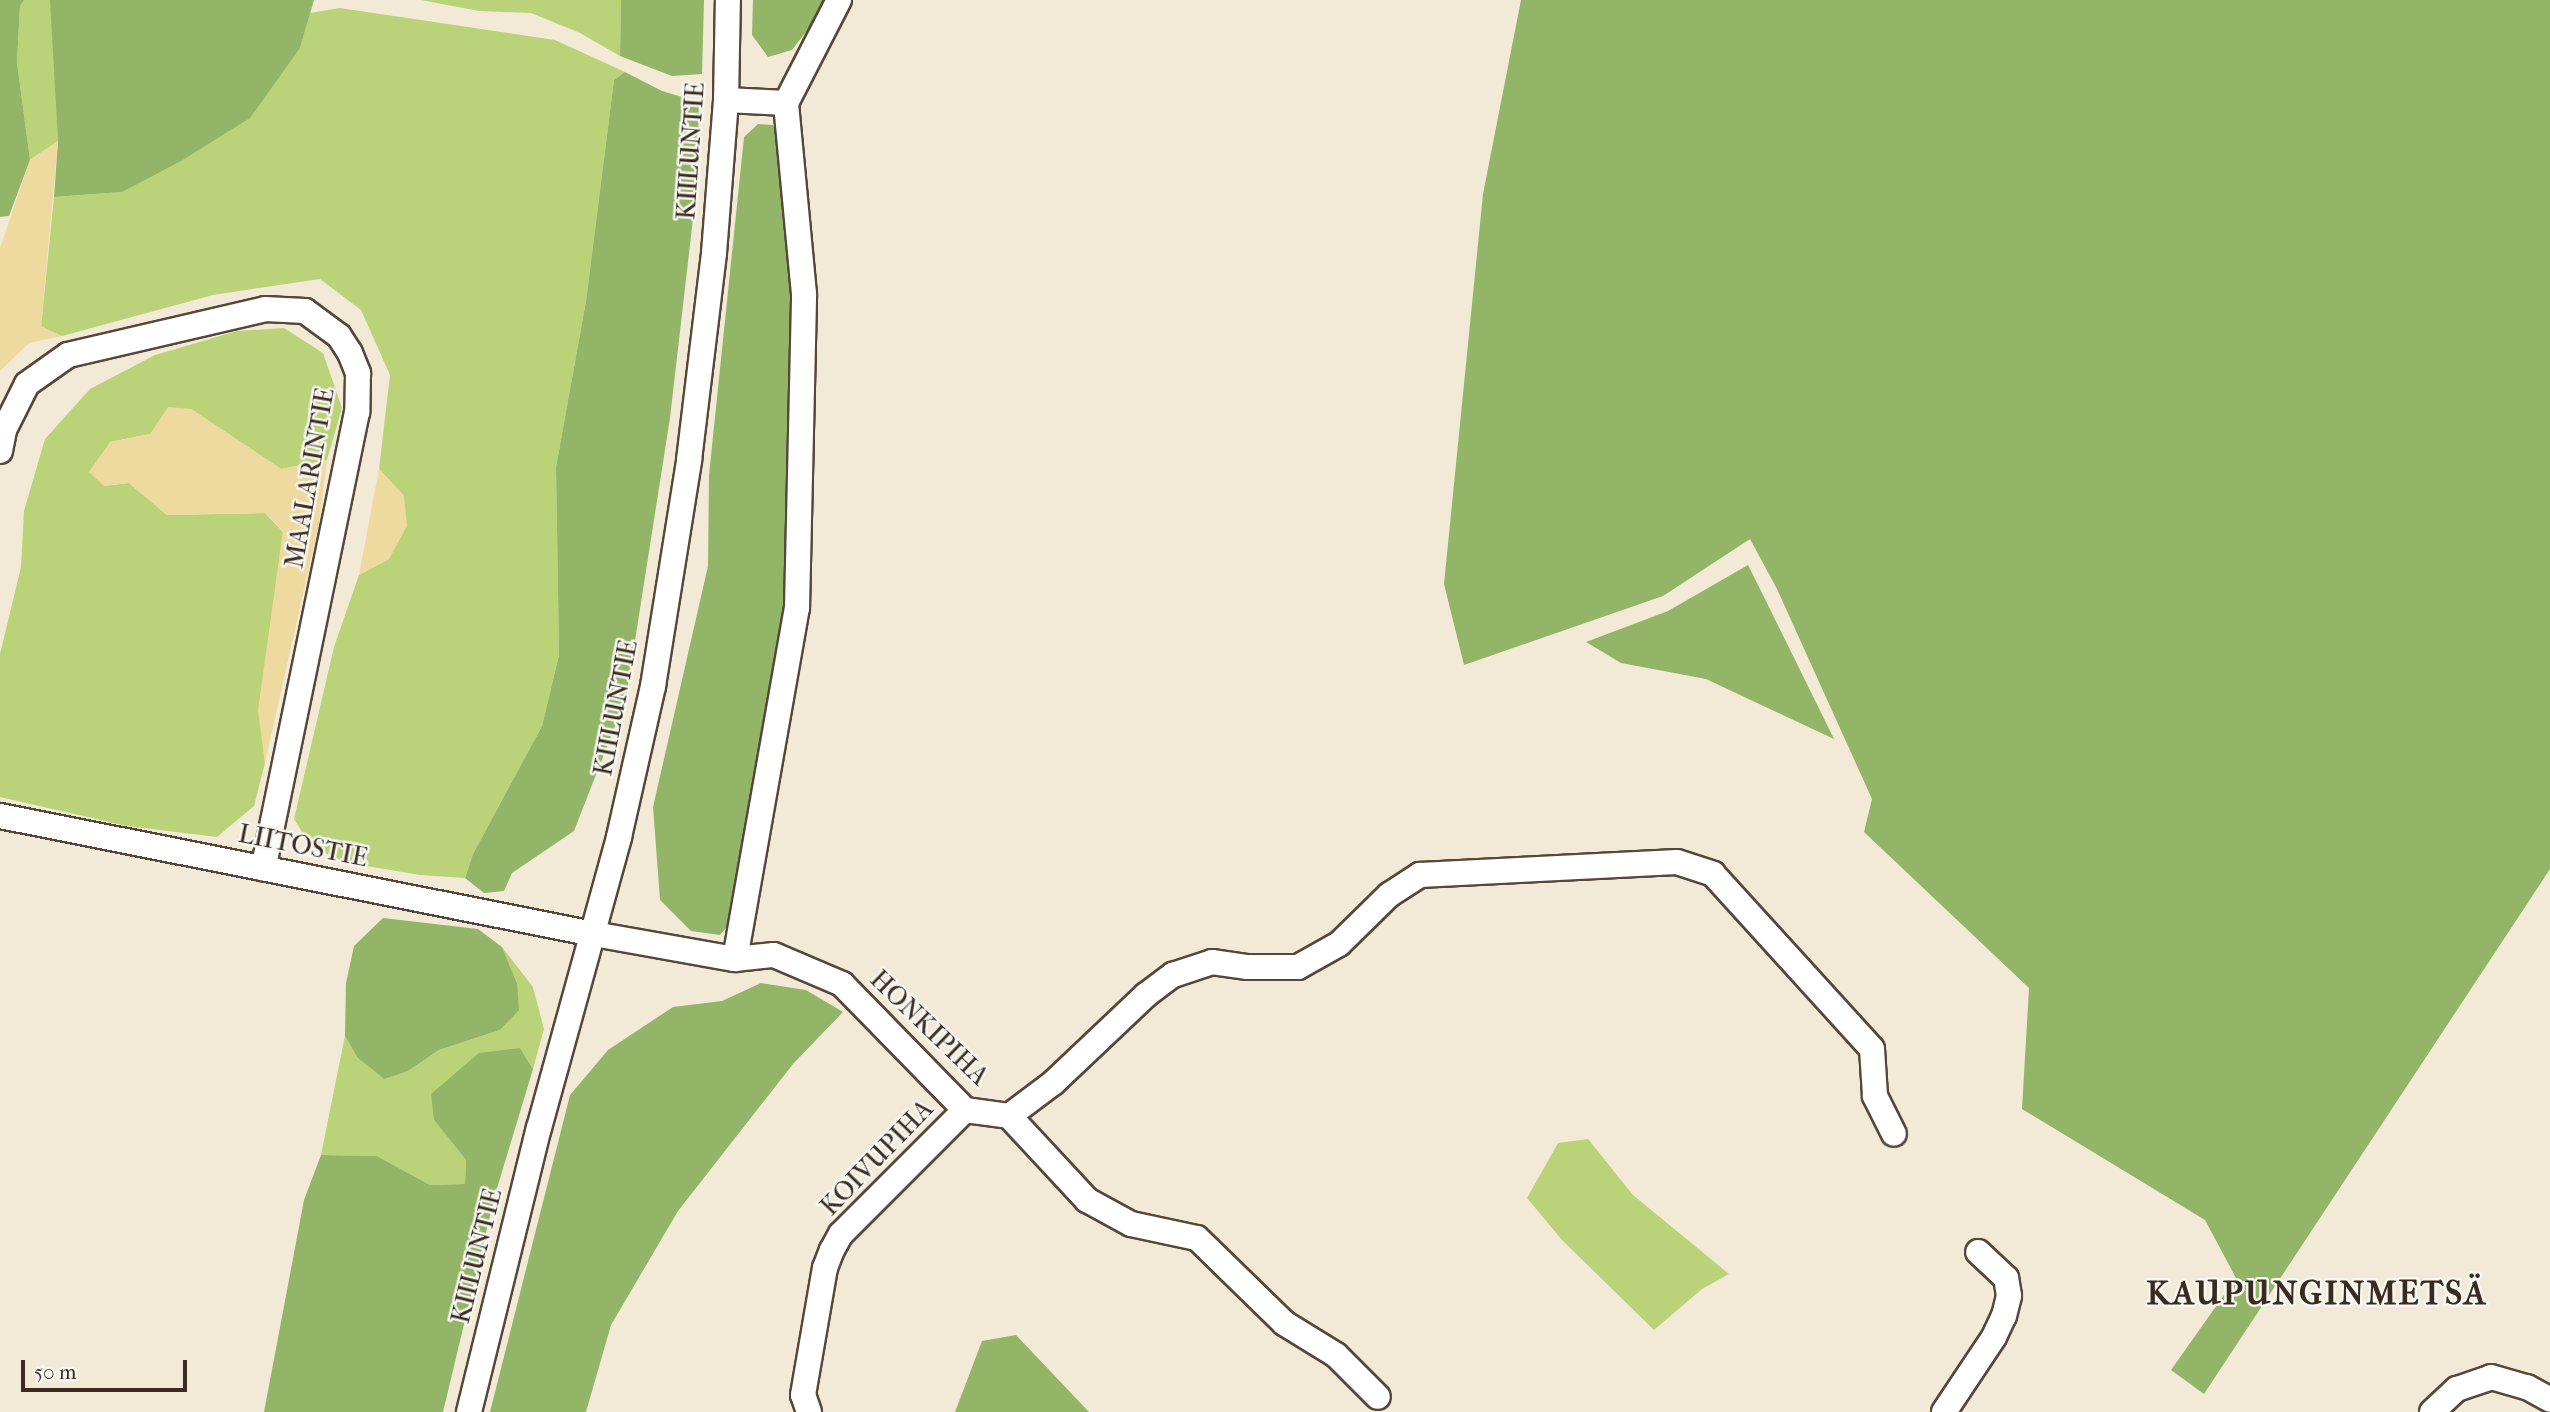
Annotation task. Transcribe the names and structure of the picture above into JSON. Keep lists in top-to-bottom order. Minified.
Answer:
{"streets":{"street":["KIILUNTIE","MAALARINTIE","LIITOSTIE","HONKIPIHA","KOIVUPIHA"]},"crossings":[["KIILUNTIE","LIITOSTIE"],["KIILUNTIE","HONKIPIHA"],["MAALARINTIE","LIITOSTIE"],["LIITOSTIE","HONKIPIHA"],["HONKIPIHA","KOIVUPIHA"]],"districts":["KAUPUNGINMETSÄ"],"scale_bar":"50 m"}
